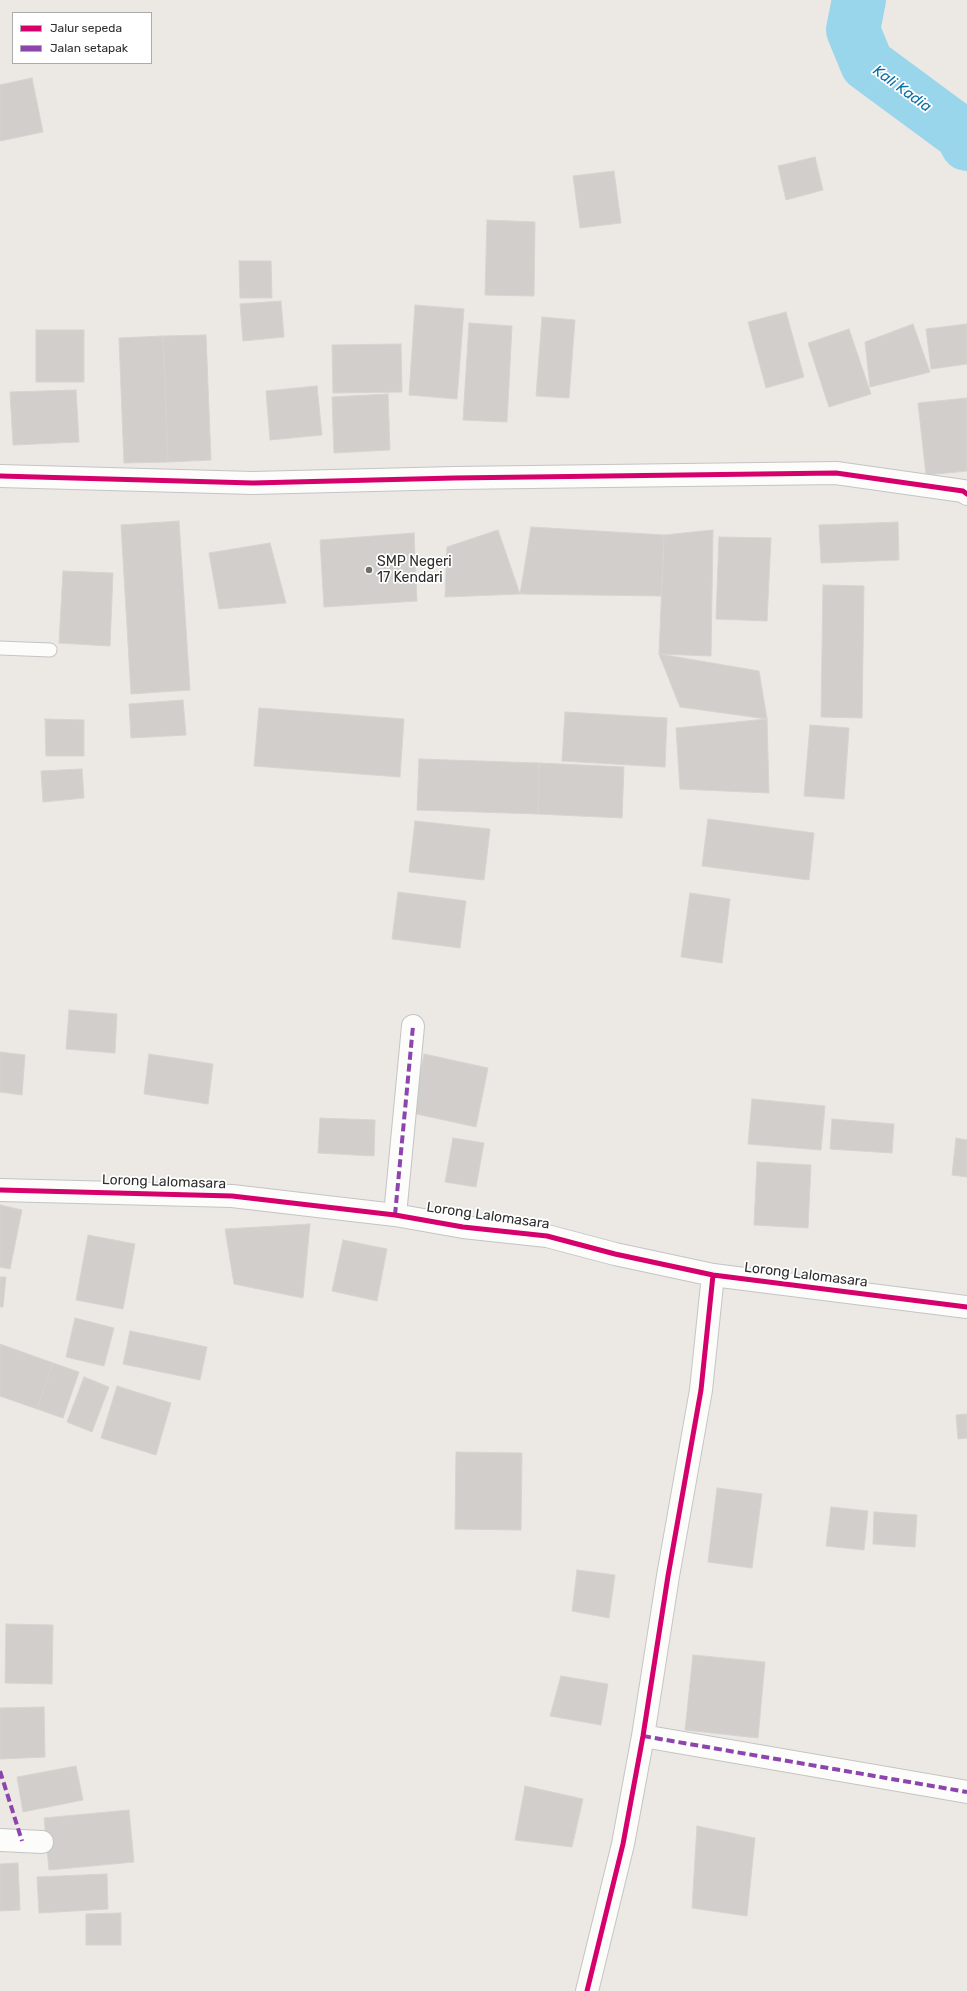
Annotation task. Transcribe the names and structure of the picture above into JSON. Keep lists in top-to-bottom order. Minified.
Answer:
{"streets":{"street":["Lorong Lalomasara"]},"water":["Kali Kadia"],"places":["SMP Negeri 17 Kendari"],"legend":["Jalur sepeda","Jalan setapak"]}
